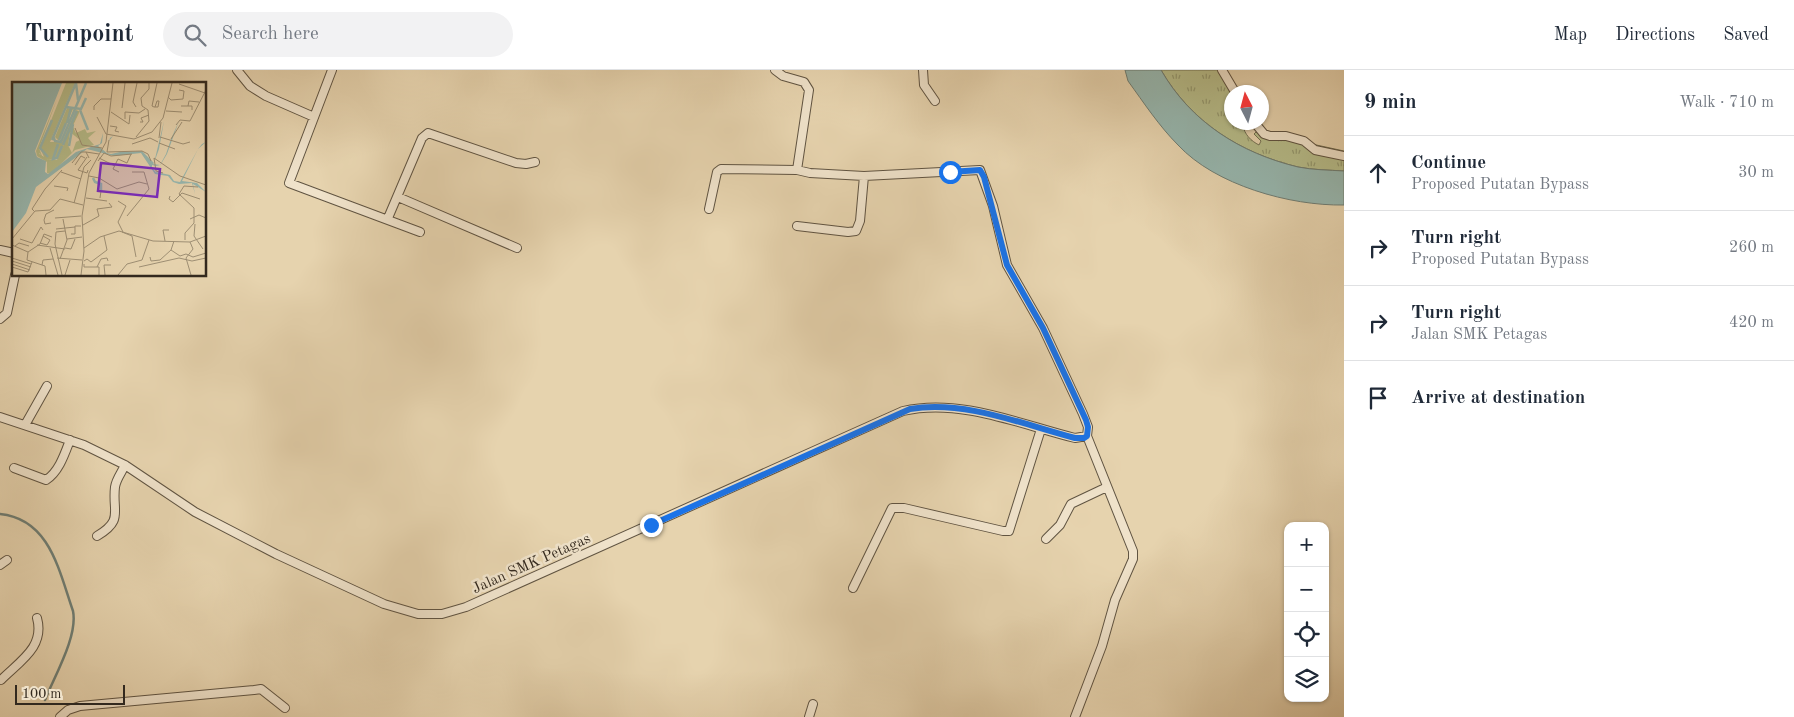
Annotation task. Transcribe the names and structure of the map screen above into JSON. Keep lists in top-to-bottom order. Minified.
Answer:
{"streets":{"street":["Jalan SMK Petagas"]},"scale_bar":"100 m","north":"top","page":{"header":"Turnpoint","search":"Search here","nav":["Map","Directions","Saved"],"heading":["9 min","Walk · 710 m"],"list":[["Continue","Proposed Putatan Bypass","30 m"],["Turn right","Proposed Putatan Bypass","260 m"],["Turn right","Jalan SMK Petagas","420 m"],"Arrive at destination"],"map_buttons":["+","−"],"scale":"100 m"}}
